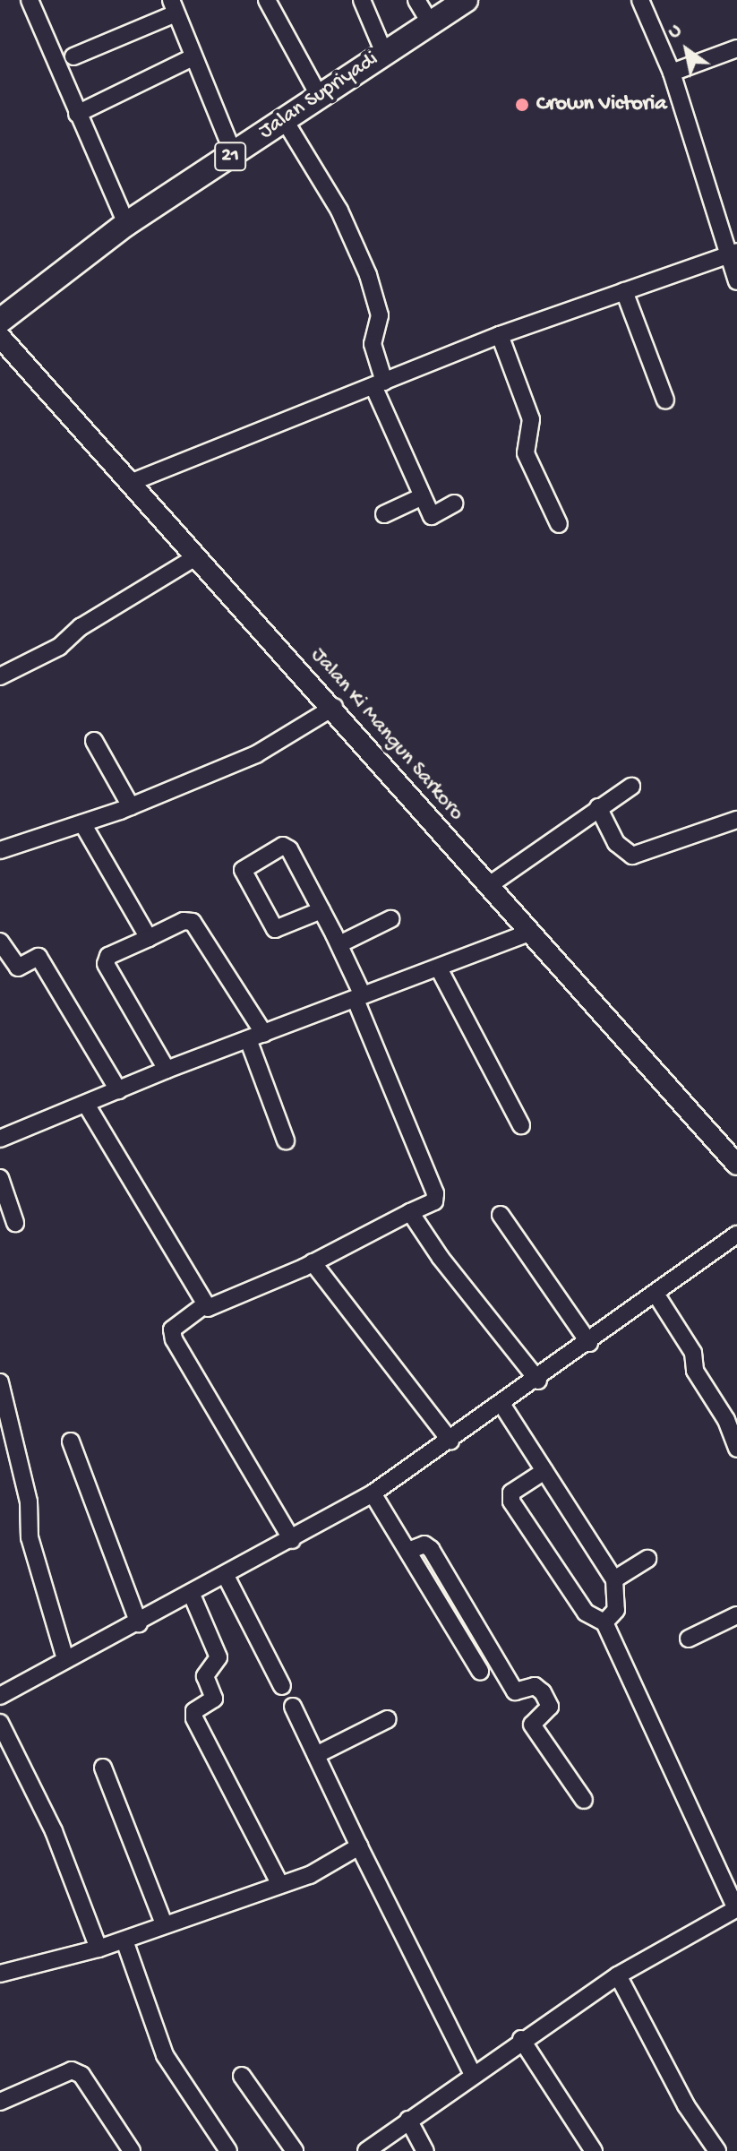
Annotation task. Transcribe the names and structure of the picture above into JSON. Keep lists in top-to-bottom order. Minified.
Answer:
{"streets":{"highway":["Jalan Supriyadi","21"],"main road":["Jalan Ki Mangun Sarkoro"]},"places":["Crown Victoria"],"north":"top left"}
